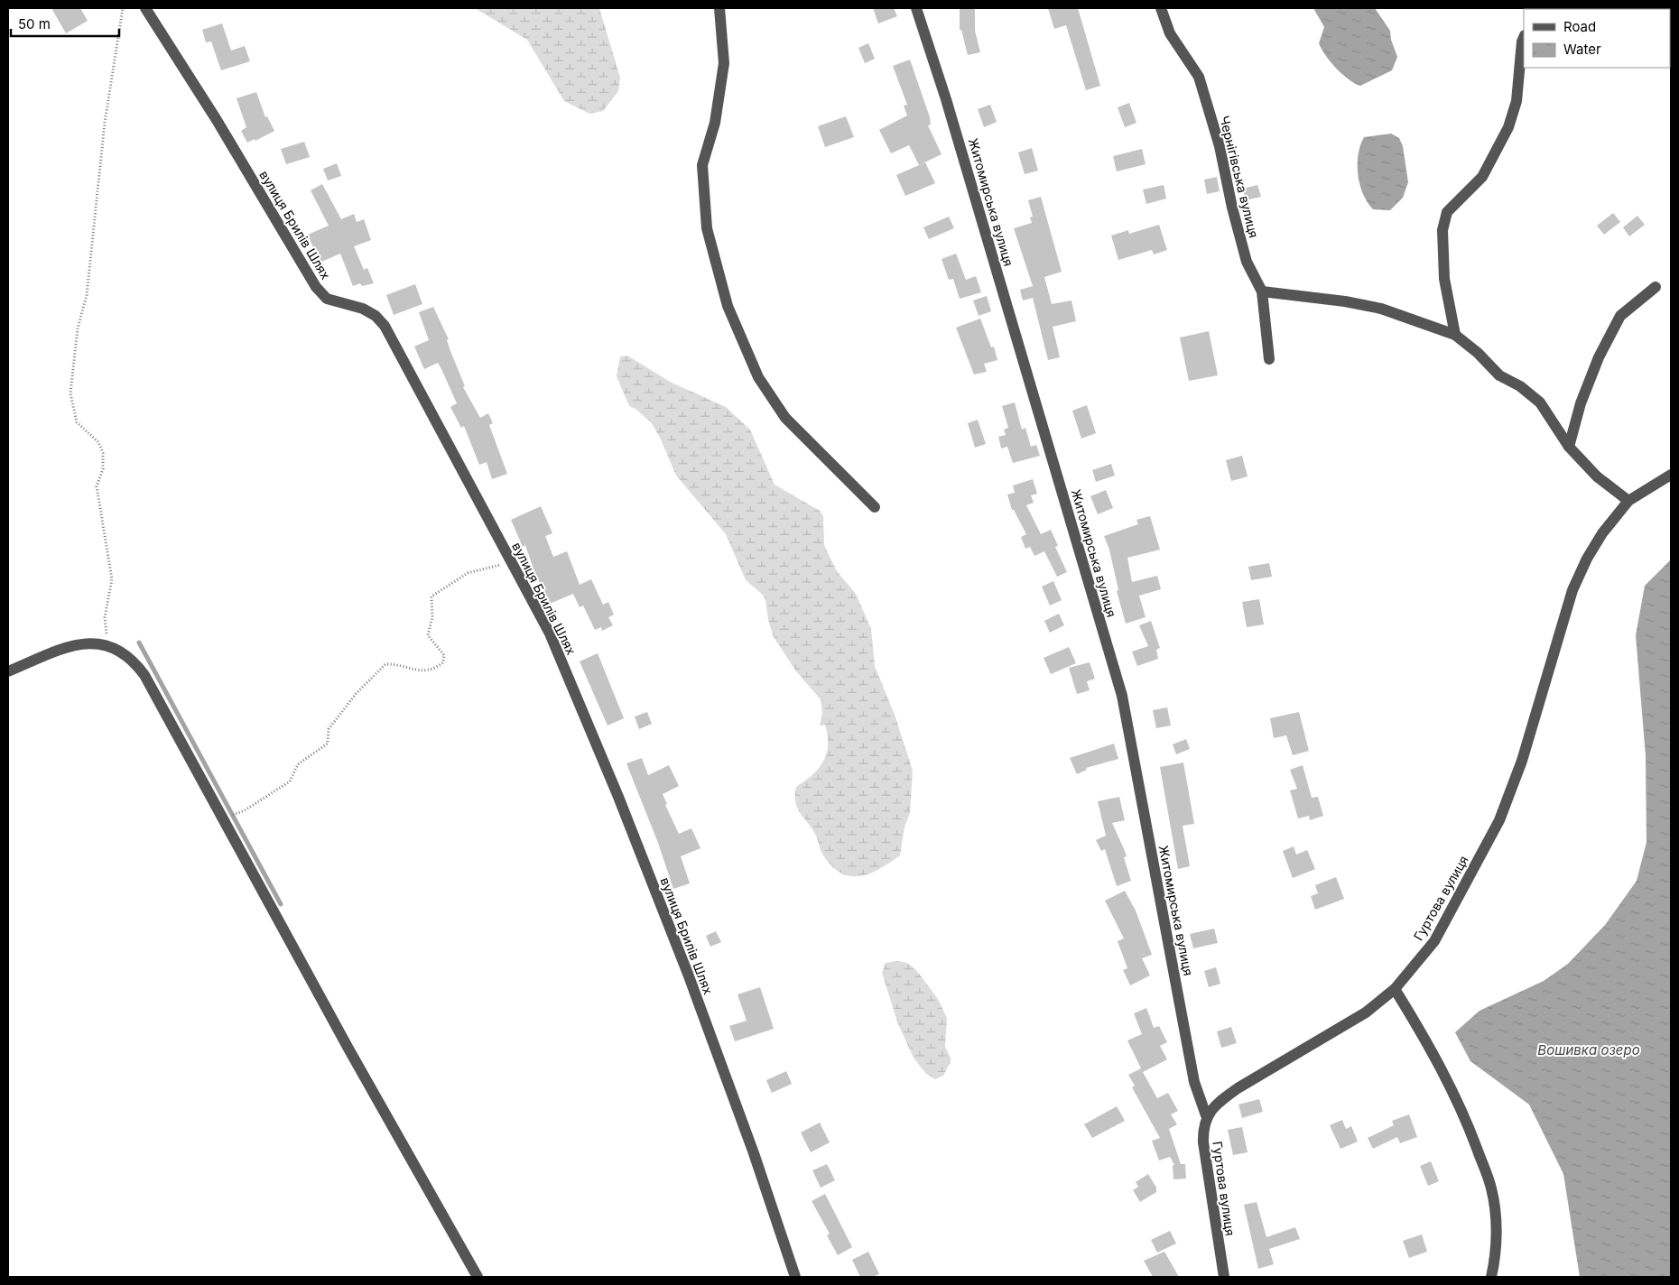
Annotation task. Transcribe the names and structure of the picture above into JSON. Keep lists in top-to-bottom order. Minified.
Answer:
{"streets":{"street":["Чернігівська вулиця","Житомирська вулиця","вулиця Брилів Шлях","Гуртова вулиця"]},"crossings":[["Житомирська вулиця","Гуртова вулиця"]],"water":["Вошивка озеро"],"legend":["Road","Water"],"scale_bar":"50 m"}
